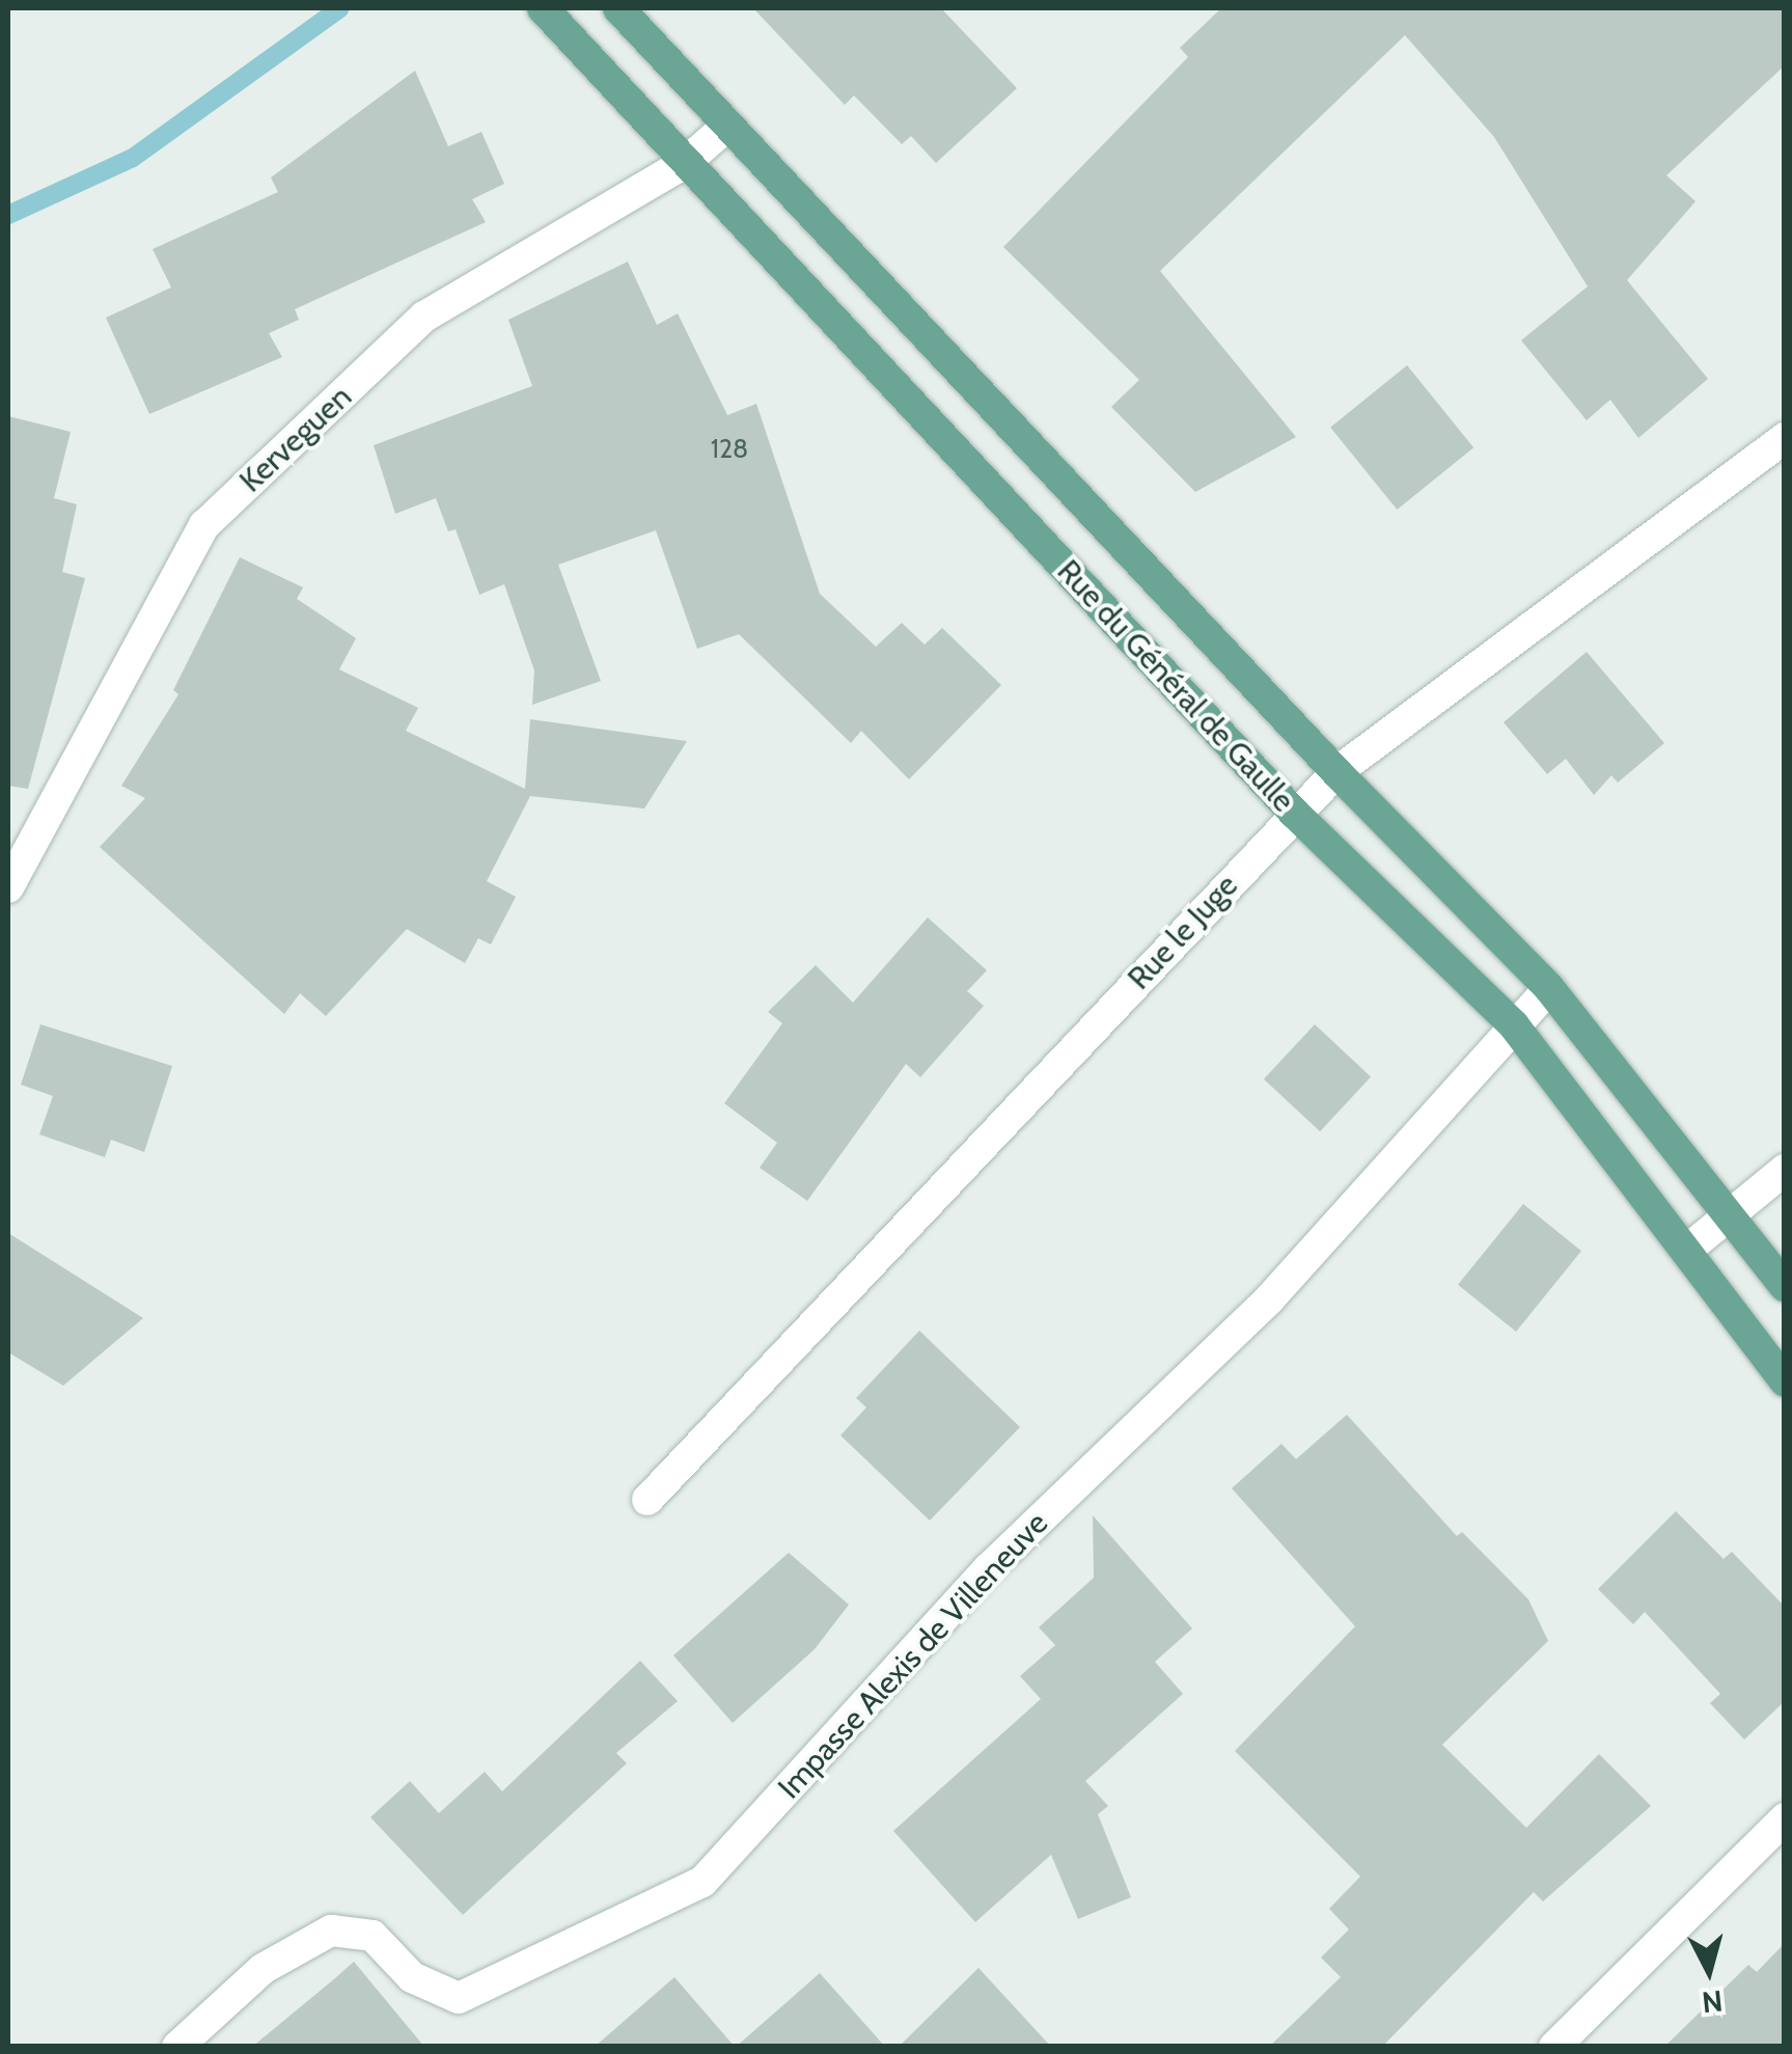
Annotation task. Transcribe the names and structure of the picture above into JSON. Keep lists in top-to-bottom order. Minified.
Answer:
{"streets":{"main road":["Rue du Général de Gaulle"],"street":["Kerveguen","Rue le Juge","Impasse Alexis de Villeneuve"]},"crossings":[["Kerveguen","Rue du Général de Gaulle"],["Rue du Général de Gaulle","Rue le Juge"],["Rue du Général de Gaulle","Impasse Alexis de Villeneuve"]],"house_numbers":["128"],"north":"bottom"}
